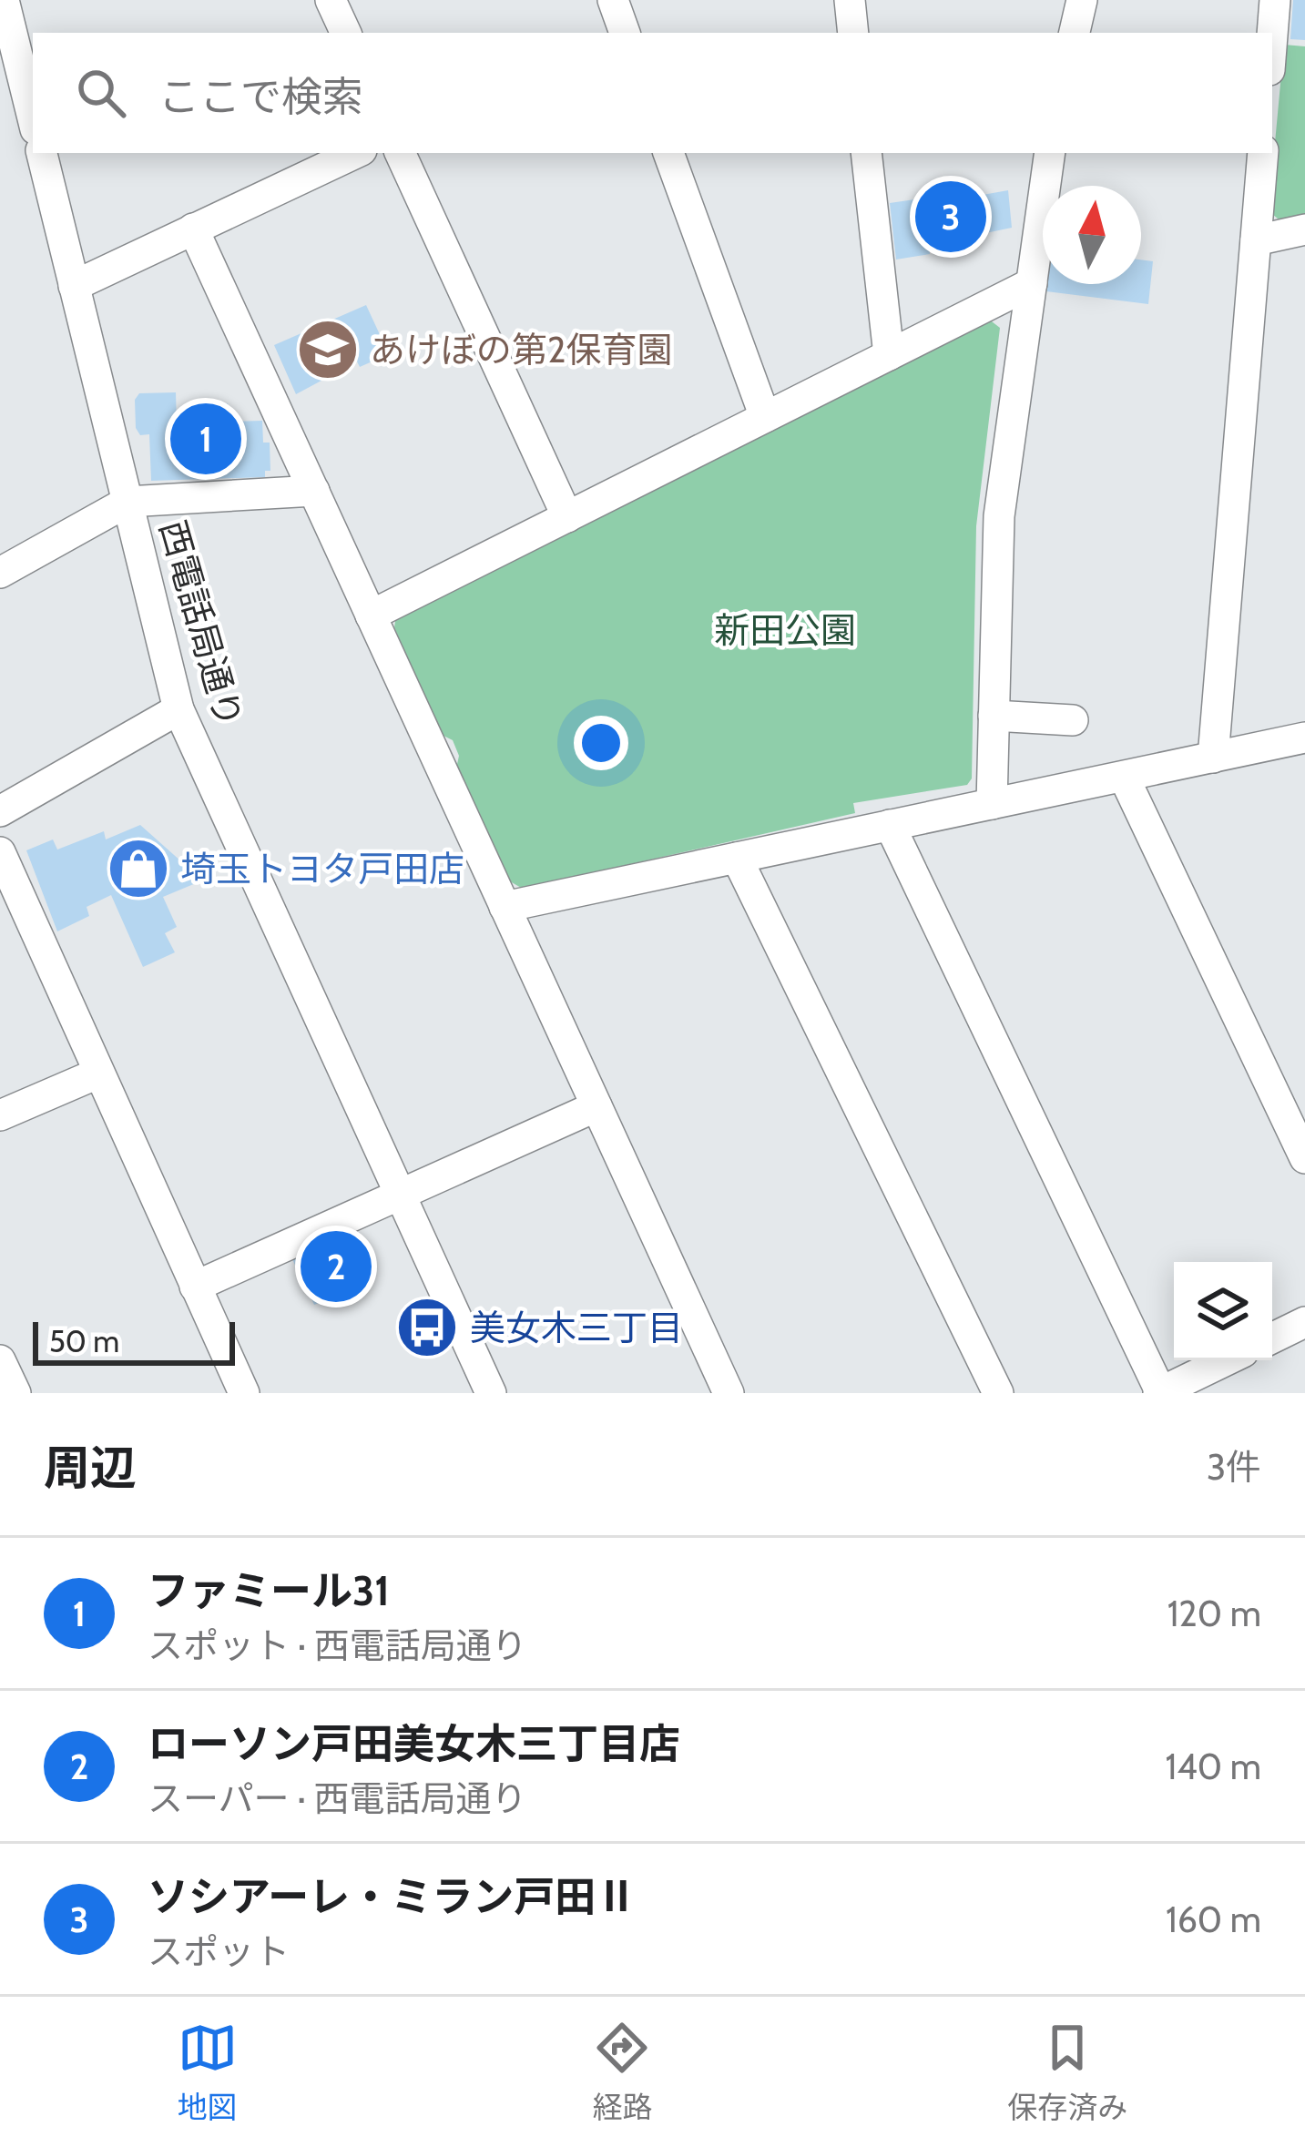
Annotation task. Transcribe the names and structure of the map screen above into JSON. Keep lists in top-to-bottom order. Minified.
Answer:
{"streets":{"street":["西電話局通り"]},"parks":["新田公園"],"places":{"school or university":["あけぼの第2保育園"],"shop":["埼玉トヨタ戸田店"],"bus stop":["美女木三丁目"]},"scale_bar":"50 m","north":"top","page":{"search":"ここで検索","pins":["3","1","2"],"scale":"50 m","heading":["周辺","3件"],"list":[{"mark":"1","name":"ファミール31","note":"スポット · 西電話局通り","value":"120 m"},{"mark":"2","name":"ローソン戸田美女木三丁目店","note":"スーパー · 西電話局通り","value":"140 m"},{"mark":"3","name":"ソシアーレ・ミラン戸田Ⅱ","note":"スポット","value":"160 m"}],"nav":["地図","経路","保存済み"]}}
